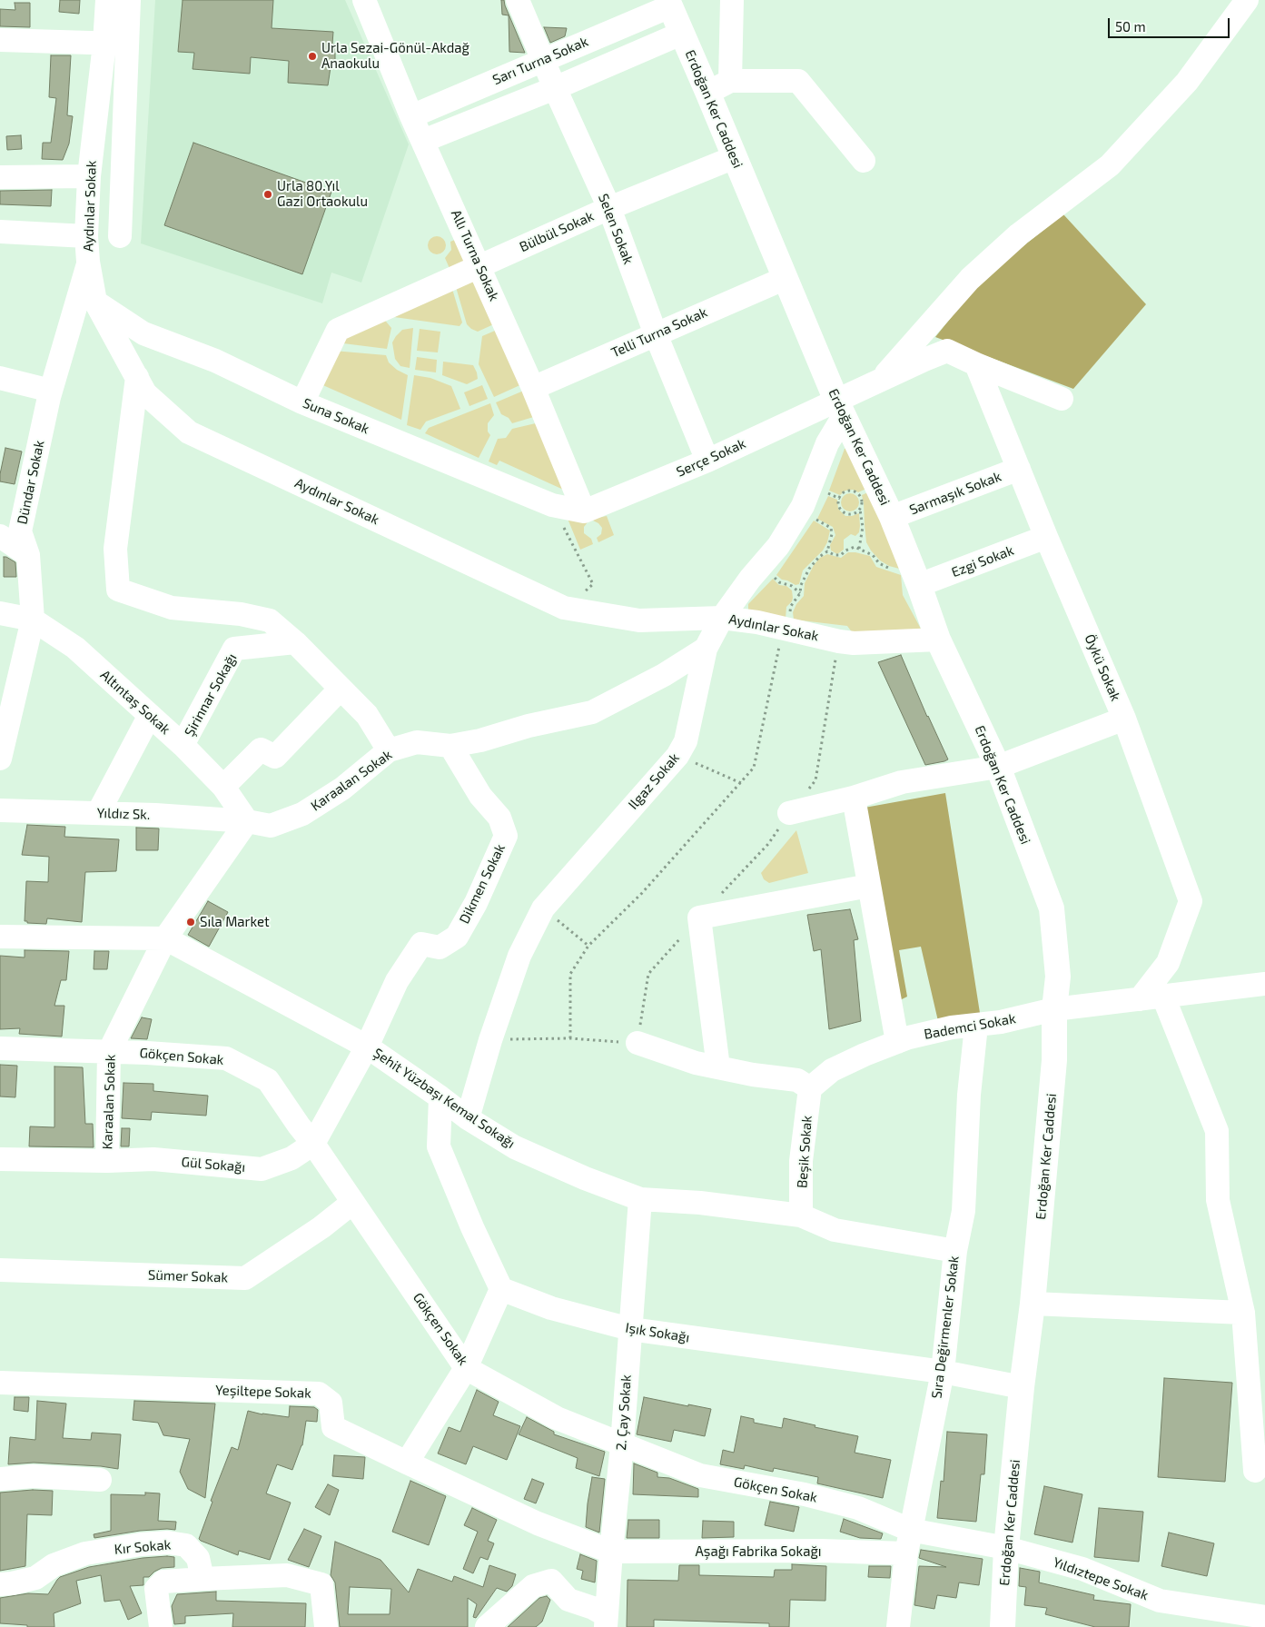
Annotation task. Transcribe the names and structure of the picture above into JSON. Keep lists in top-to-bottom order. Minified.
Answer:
{"streets":{"main road":["Erdoğan Ker Caddesi"],"street":["Sarı Turna Sokak","Aydınlar Sokak","Selen Sokak","Bülbül Sokak","Allı Turna Sokak","Telli Turna Sokak","Suna Sokak","Serçe Sokak","Dündar Sokak","Sarmaşık Sokak","Ezgi Sokak","Öykü Sokak","Şirinnar Sokağı","Altıntaş Sokak","Karaalan Sokak","Ilgaz Sokak","Yıldız Sk.","Dikmen Sokak","Bademci Sokak","Gökçen Sokak","Şehit Yüzbaşı Kemal Sokağı","Beşik Sokak","Gül Sokağı","Sümer Sokak","Sıra Değirmenler Sokak","Işık Sokağı","Yeşiltepe Sokak","2. Çay Sokak","Kır Sokak","Aşağı Fabrika Sokağı","Yıldıztepe Sokak"]},"crossings":[["Sarı Turna Sokak","Erdoğan Ker Caddesi"],["Sarı Turna Sokak","Selen Sokak"],["Sarı Turna Sokak","Allı Turna Sokak"],["Erdoğan Ker Caddesi","Aydınlar Sokak"],["Erdoğan Ker Caddesi","Bülbül Sokak"],["Erdoğan Ker Caddesi","Telli Turna Sokak"],["Erdoğan Ker Caddesi","Serçe Sokak"],["Erdoğan Ker Caddesi","Sarmaşık Sokak"],["Erdoğan Ker Caddesi","Ezgi Sokak"],["Erdoğan Ker Caddesi","Ilgaz Sokak"],["Erdoğan Ker Caddesi","Bademci Sokak"],["Erdoğan Ker Caddesi","Işık Sokağı"],["Erdoğan Ker Caddesi","Yıldıztepe Sokak"],["Aydınlar Sokak","Suna Sokak"],["Aydınlar Sokak","Dündar Sokak"],["Aydınlar Sokak","Ilgaz Sokak"],["Selen Sokak","Bülbül Sokak"],["Selen Sokak","Telli Turna Sokak"],["Selen Sokak","Serçe Sokak"],["Bülbül Sokak","Allı Turna Sokak"],["Bülbül Sokak","Suna Sokak"],["Allı Turna Sokak","Telli Turna Sokak"],["Allı Turna Sokak","Suna Sokak"],["Allı Turna Sokak","Serçe Sokak"],["Suna Sokak","Serçe Sokak"],["Serçe Sokak","Öykü Sokak"],["Serçe Sokak","Ilgaz Sokak"],["Dündar Sokak","Altıntaş Sokak"],["Sarmaşık Sokak","Öykü Sokak"],["Ezgi Sokak","Öykü Sokak"],["Öykü Sokak","Bademci Sokak"],["Şirinnar Sokağı","Altıntaş Sokak"],["Altıntaş Sokak","Karaalan Sokak"],["Altıntaş Sokak","Yıldız Sk."],["Karaalan Sokak","Ilgaz Sokak"],["Karaalan Sokak","Yıldız Sk."],["Karaalan Sokak","Dikmen Sokak"],["Karaalan Sokak","Gökçen Sokak"],["Karaalan Sokak","Şehit Yüzbaşı Kemal Sokağı"],["Karaalan Sokak","Gül Sokağı"],["Ilgaz Sokak","Şehit Yüzbaşı Kemal Sokağı"],["Dikmen Sokak","Gökçen Sokak"],["Dikmen Sokak","Şehit Yüzbaşı Kemal Sokağı"],["Dikmen Sokak","Gül Sokağı"],["Bademci Sokak","Beşik Sokak"],["Bademci Sokak","Sıra Değirmenler Sokak"],["Gökçen Sokak","Gül Sokağı"],["Gökçen Sokak","Sümer Sokak"],["Gökçen Sokak","Sıra Değirmenler Sokak"],["Gökçen Sokak","2. Çay Sokak"],["Gökçen Sokak","Yıldıztepe Sokak"],["Şehit Yüzbaşı Kemal Sokağı","Beşik Sokak"],["Şehit Yüzbaşı Kemal Sokağı","Sıra Değirmenler Sokak"],["Şehit Yüzbaşı Kemal Sokağı","2. Çay Sokak"],["Sıra Değirmenler Sokak","Işık Sokağı"],["Sıra Değirmenler Sokak","Aşağı Fabrika Sokağı"],["Sıra Değirmenler Sokak","Yıldıztepe Sokak"],["Işık Sokağı","2. Çay Sokak"],["Yeşiltepe Sokak","2. Çay Sokak"],["Yeşiltepe Sokak","Aşağı Fabrika Sokağı"],["2. Çay Sokak","Aşağı Fabrika Sokağı"]],"places":["Urla Sezai-Gönül-Akdağ Anaokulu","Urla 80.Yıl Gazi Ortaokulu","Sıla Market"],"scale_bar":"50 m"}
